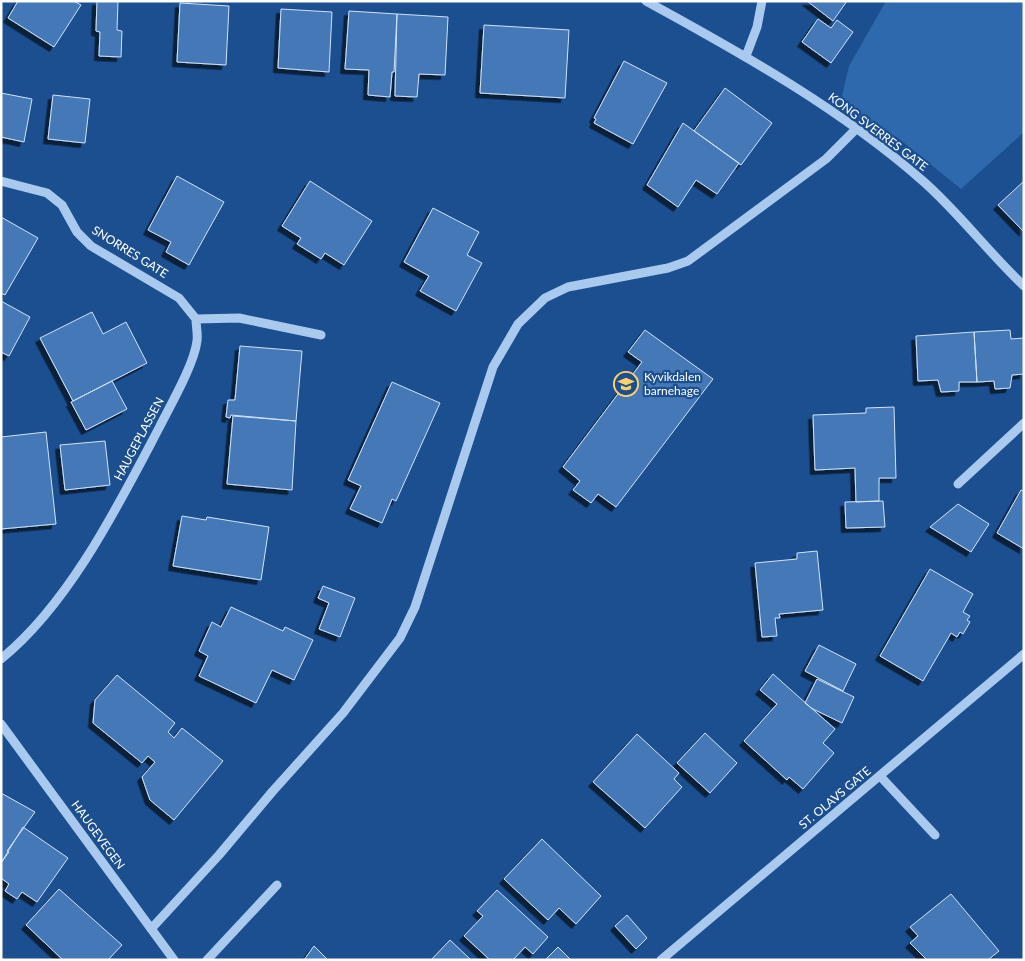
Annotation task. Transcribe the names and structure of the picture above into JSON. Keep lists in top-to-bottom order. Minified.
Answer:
{"streets":{"street":["KONG SVERRES GATE","SNORRES GATE","HAUGEPLASSEN","ST. OLAVS GATE","HAUGEVEGEN"]},"crossings":[["SNORRES GATE","HAUGEPLASSEN"]],"places":{"school or university":["Kyvikdalen barnehage"]}}
